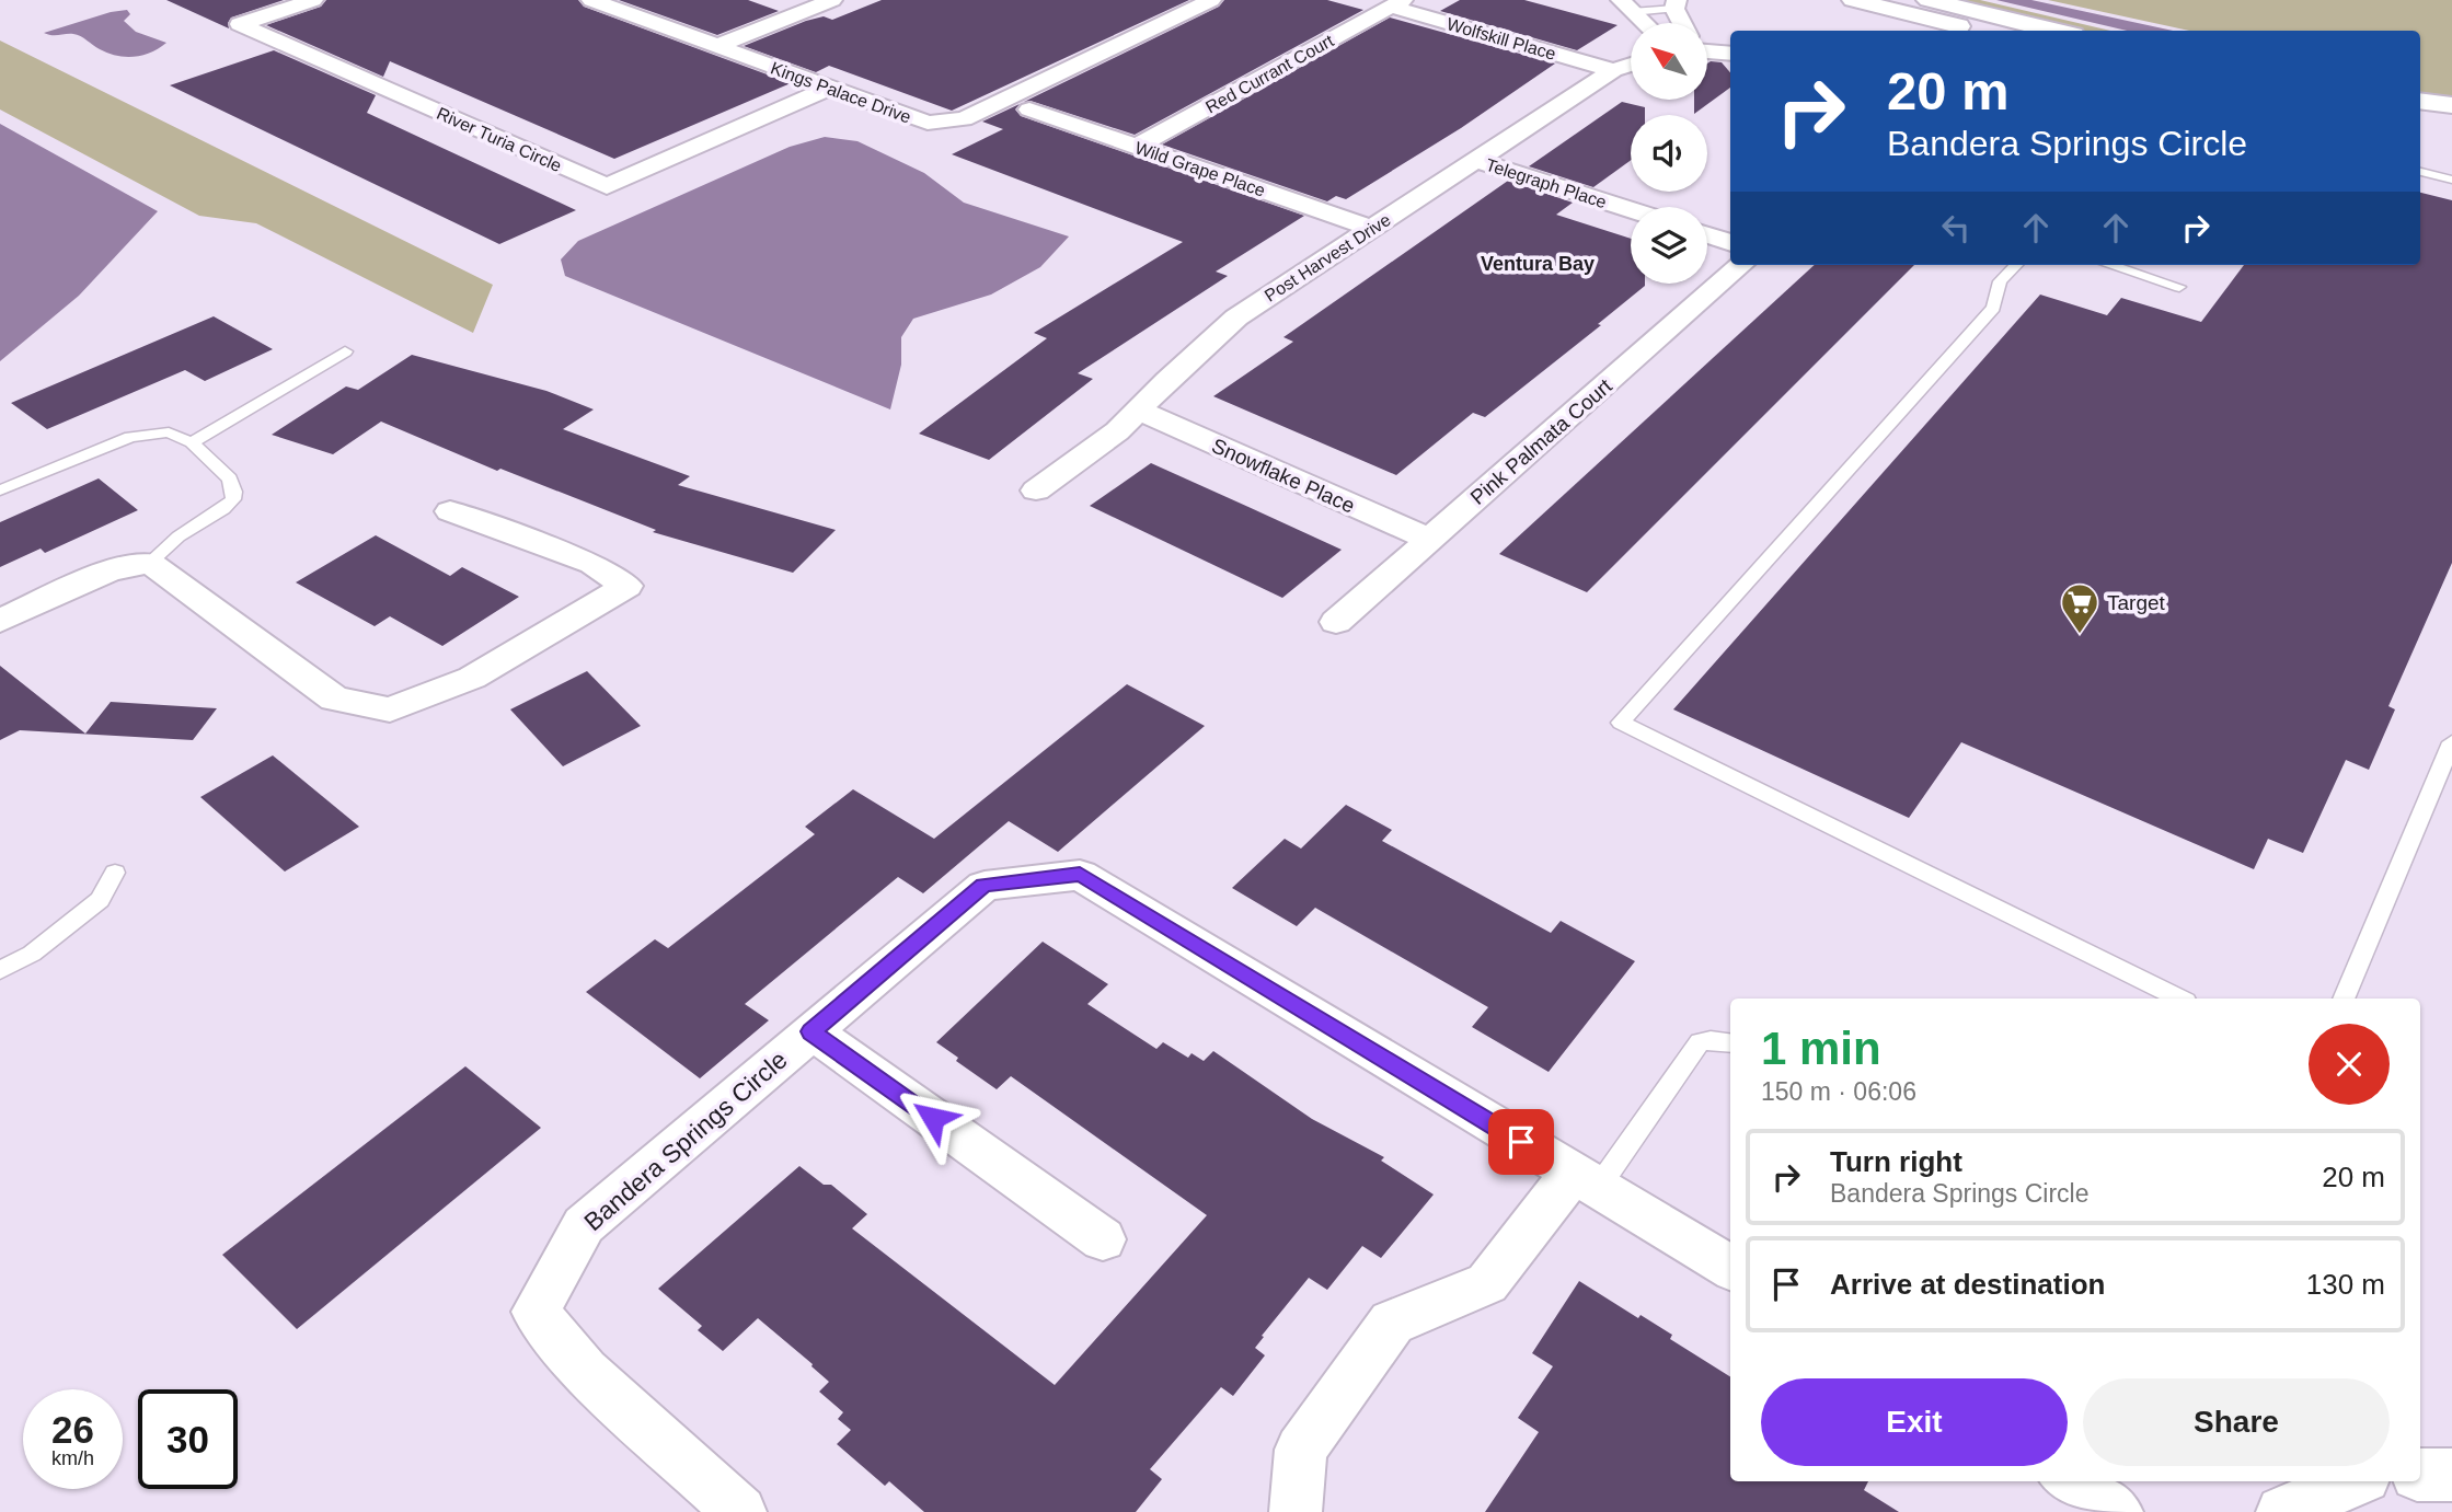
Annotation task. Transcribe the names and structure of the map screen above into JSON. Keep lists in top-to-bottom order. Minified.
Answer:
{"streets":{"street":["Wolfskill Place","Red Currant Court","Kings Palace Drive","River Turia Circle","Wild Grape Place","Telegraph Place","Post Harvest Drive","Pink Palmata Court","Snowflake Place","Bandera Springs Circle"]},"crossings":[["Wolfskill Place","Red Currant Court"],["Wolfskill Place","Post Harvest Drive"],["Red Currant Court","Wild Grape Place"],["Kings Palace Drive","River Turia Circle"],["Wild Grape Place","Post Harvest Drive"],["Telegraph Place","Post Harvest Drive"],["Post Harvest Drive","Snowflake Place"],["Pink Palmata Court","Snowflake Place"]],"districts":["Ventura Bay"],"places":{"supermarket":["Target"]},"north":"top left","page":{"turn":["20 m","Bandera Springs Circle"],"heading":["1 min","150 m · 06:06"],"list":[{"name":"Turn right","note":"Bandera Springs Circle","value":"20 m"},{"name":"Arrive at destination","value":"130 m"}],"buttons":["Exit","Share"],"speed":"26 km/h","limit":"30"}}
